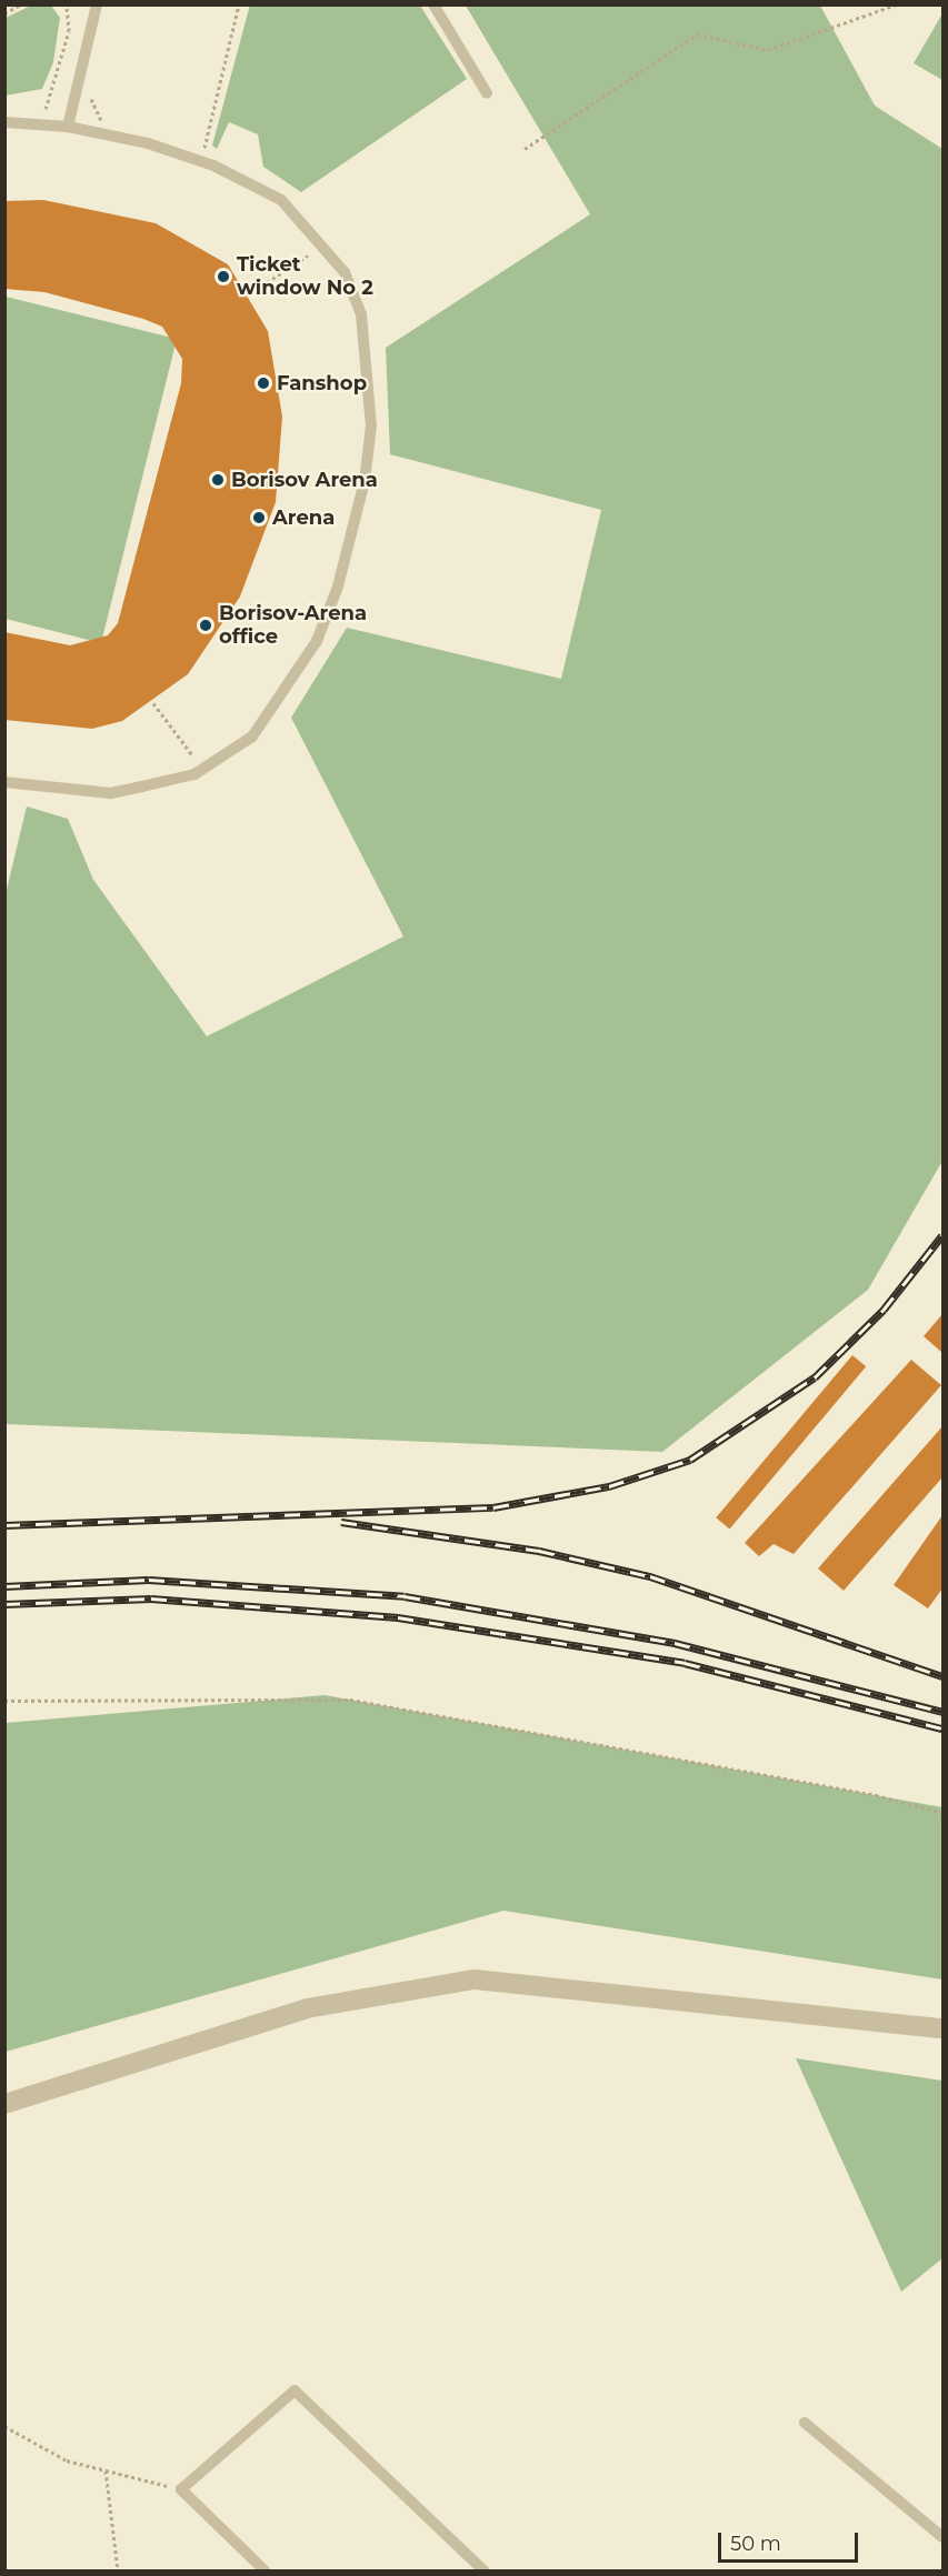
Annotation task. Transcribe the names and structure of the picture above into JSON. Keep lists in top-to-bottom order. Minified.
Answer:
{"places":["Ticket window No 2","Fanshop","Borisov Arena","Arena","Borisov-Arena office"],"scale_bar":"50 m"}
